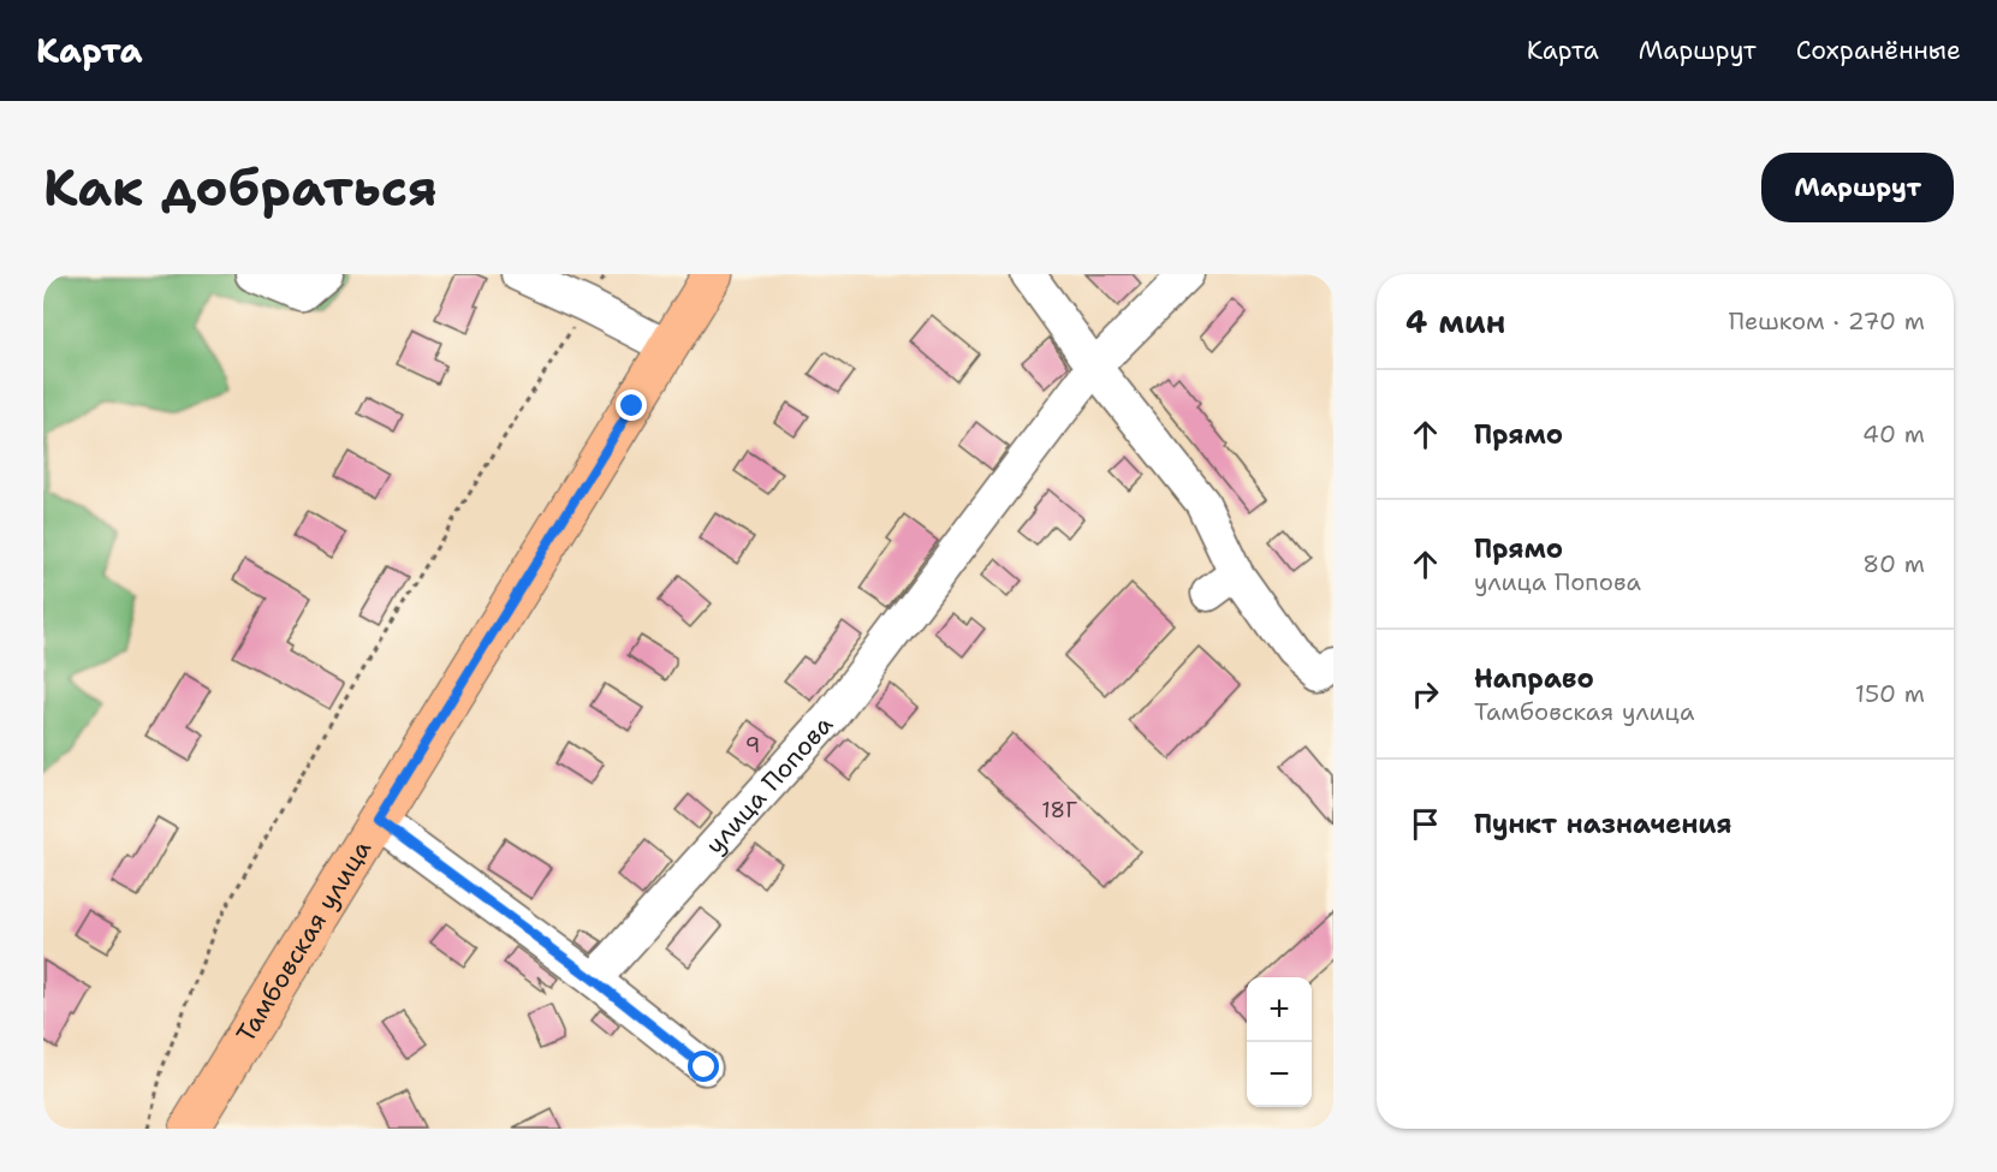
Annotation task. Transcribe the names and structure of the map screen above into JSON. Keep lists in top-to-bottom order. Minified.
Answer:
{"streets":{"main road":["Тамбовская улица"],"street":["улица Попова"]},"house_numbers":["9","18Г"],"page":{"header":"Карта","nav":["Карта","Маршрут","Сохранённые"],"buttons":"Маршрут","title":"Как добраться","heading":["4 мин","Пешком · 270 m"],"list":[["Прямо","40 m"],["Прямо","улица Попова","80 m"],["Направо","Тамбовская улица","150 m"],"Пункт назначения"],"map_buttons":["+","−"]}}
